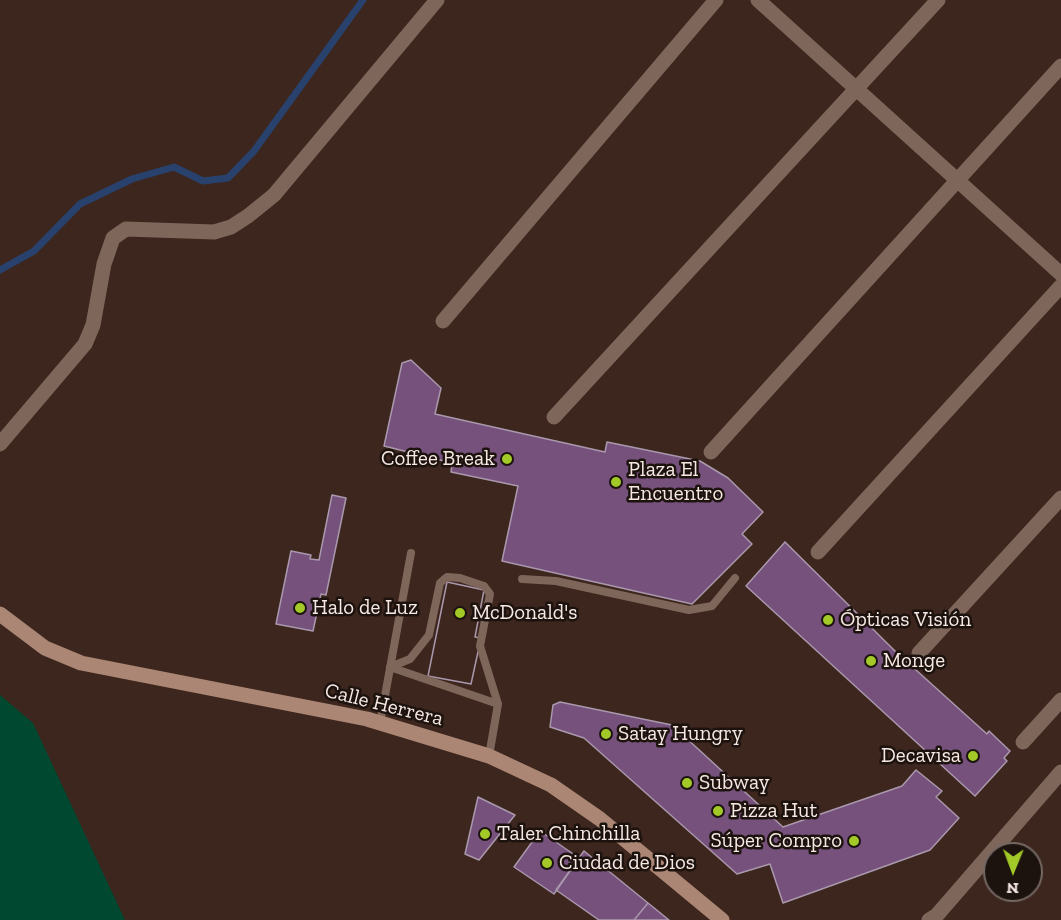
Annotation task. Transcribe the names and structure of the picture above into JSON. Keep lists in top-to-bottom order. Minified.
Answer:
{"streets":{"street":["Calle Herrera"]},"places":["Coffee Break","Plaza El Encuentro","Halo de Luz","McDonald's","Ópticas Visión","Monge","Satay Hungry","Decavisa","Subway","Pizza Hut","Taler Chinchilla","Súper Compro","Ciudad de Dios"],"north":"bottom"}
